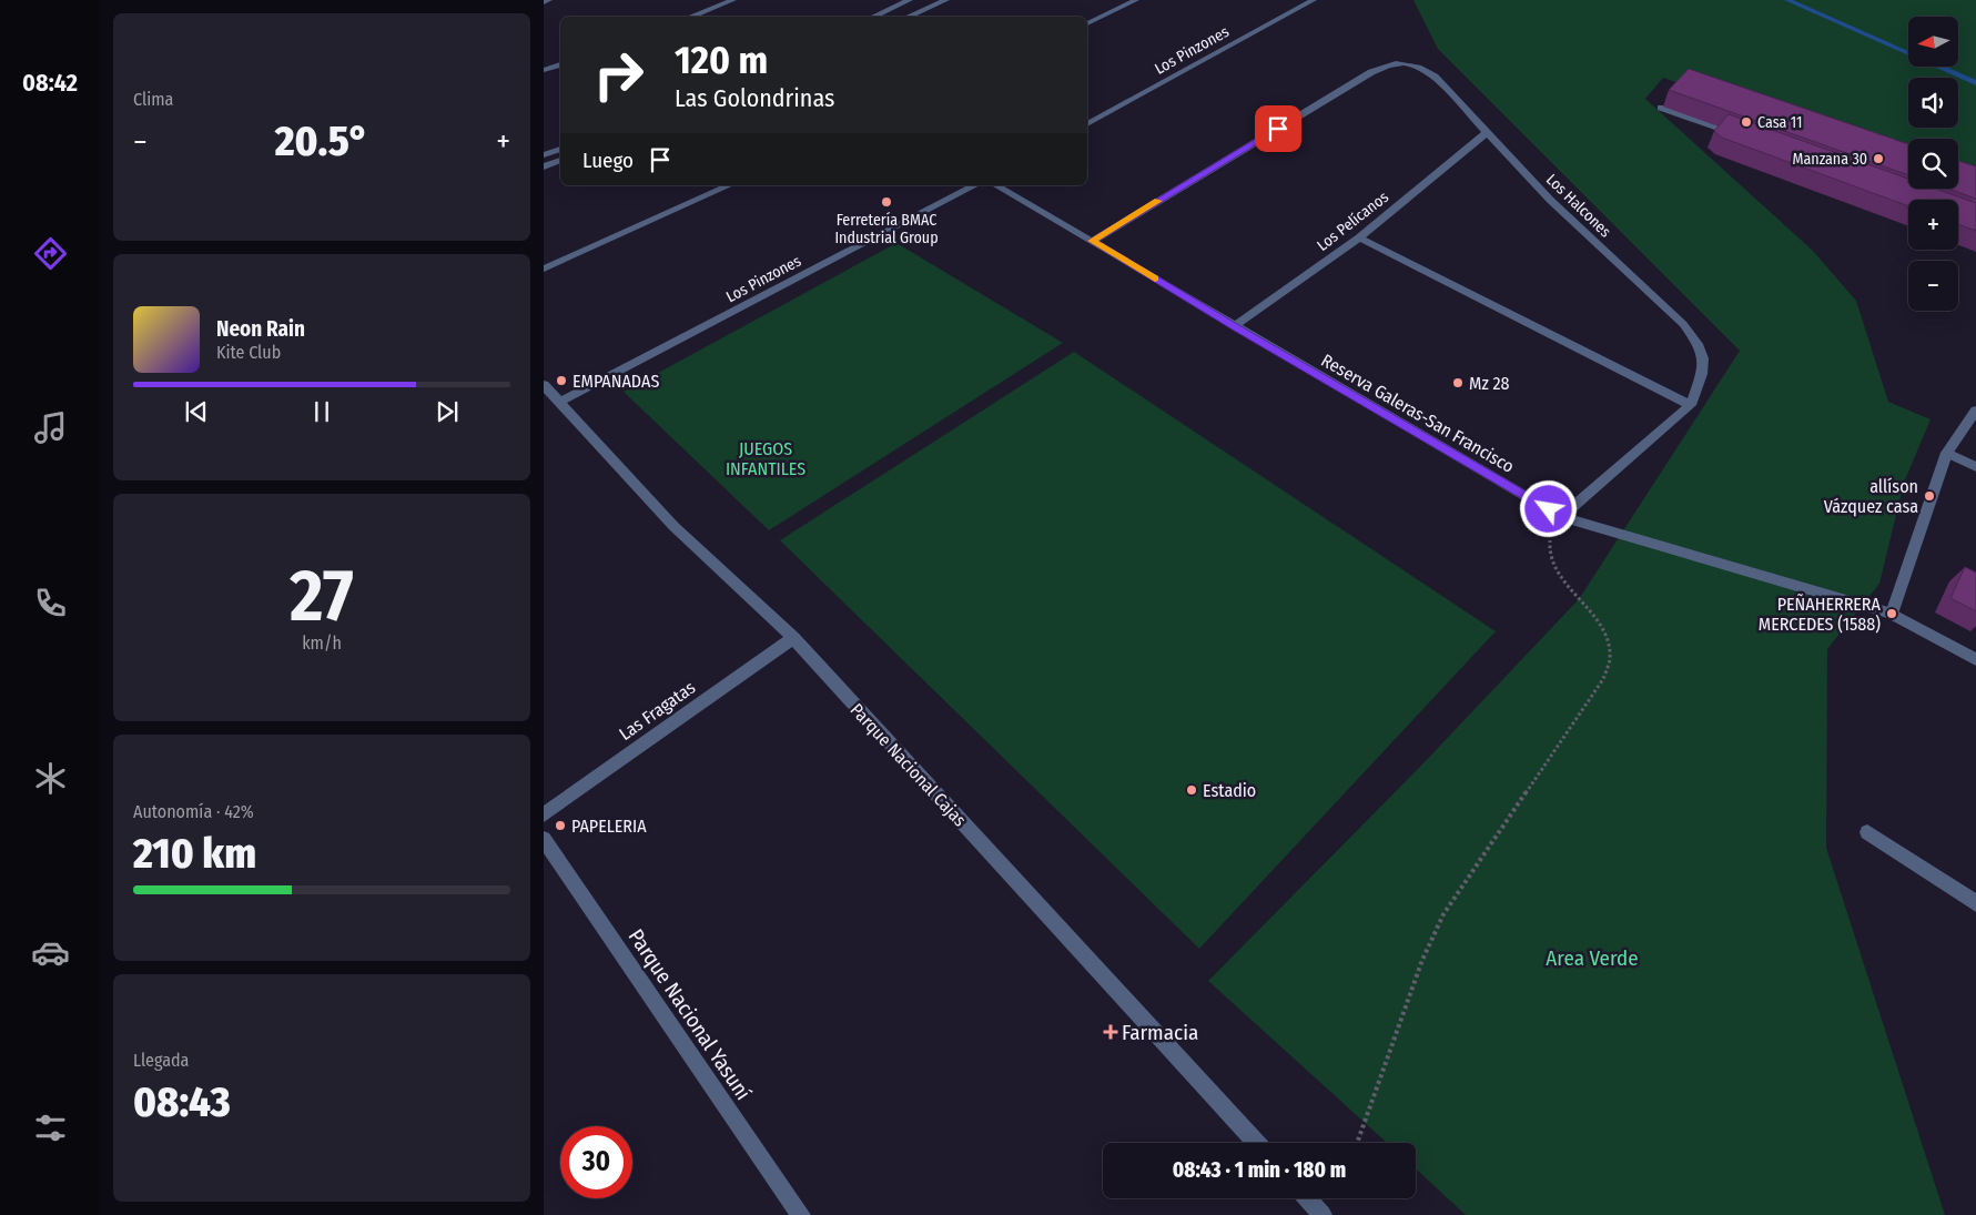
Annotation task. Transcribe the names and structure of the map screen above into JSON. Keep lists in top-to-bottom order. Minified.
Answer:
{"streets":{"street":["Los Pinzones","Los Halcones","Los Pelícanos","Reserva Galeras-San Francisco","Las Fragatas","Parque Nacional Cajas","Parque Nacional Yasuní"]},"crossings":[["Los Pinzones","Parque Nacional Cajas"],["Los Halcones","Los Pelícanos"],["Los Halcones","Reserva Galeras-San Francisco"],["Los Pelícanos","Reserva Galeras-San Francisco"],["Las Fragatas","Parque Nacional Cajas"]],"parks":["JUEGOS INFANTILES","Area Verde"],"places":{"other":["Casa 11","Manzana 30","Ferretería BMAC Industrial Group","EMPANADAS","Mz 28","allíson Vázquez casa","PEÑAHERRERA MERCEDES (1588)","Estadio","PAPELERIA"],"health":["Farmacia"]},"north":"left","page":{"tabs":"08:42","tile":["Clima",["27","km/h"],["Autonomía · 42%","210 km"],["Llegada","08:43"]],"map_buttons":["+","−"],"turn":["120 m","Las Golondrinas"],"heat":["−","20.5°","+"],"then":"Luego","song":["Neon Rain","Kite Club"],"limit":"30","trip":"08:43 · 1 min · 180 m"}}
